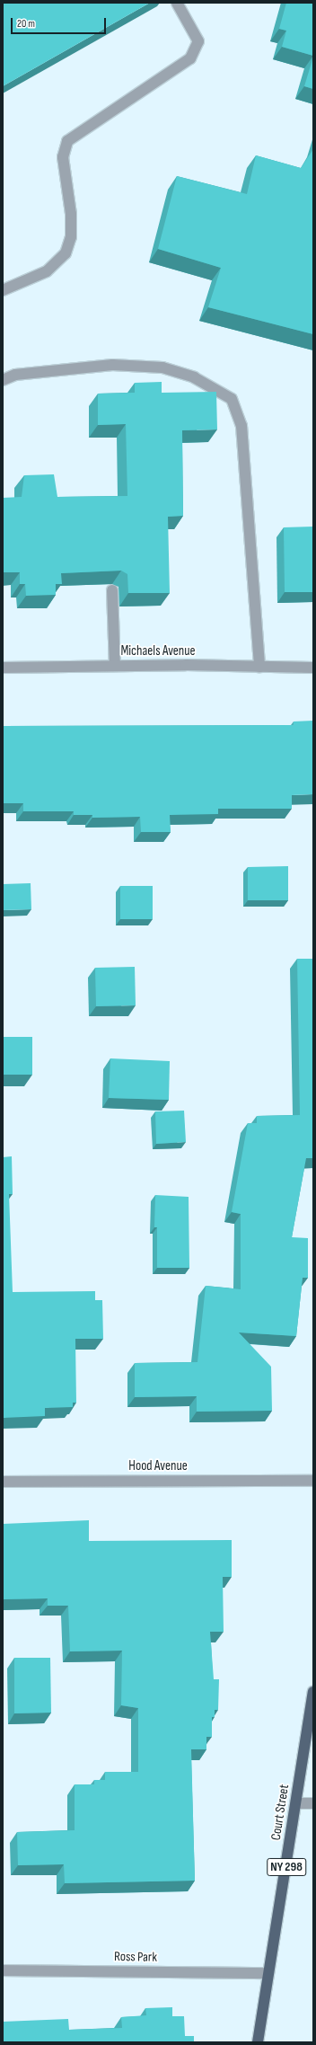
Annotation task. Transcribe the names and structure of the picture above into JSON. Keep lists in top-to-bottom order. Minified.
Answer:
{"streets":{"main road":["Court Street","NY 298"],"street":["Michaels Avenue","Hood Avenue","Ross Park"]},"crossings":[["Court Street","Ross Park"]],"scale_bar":"20 m"}
